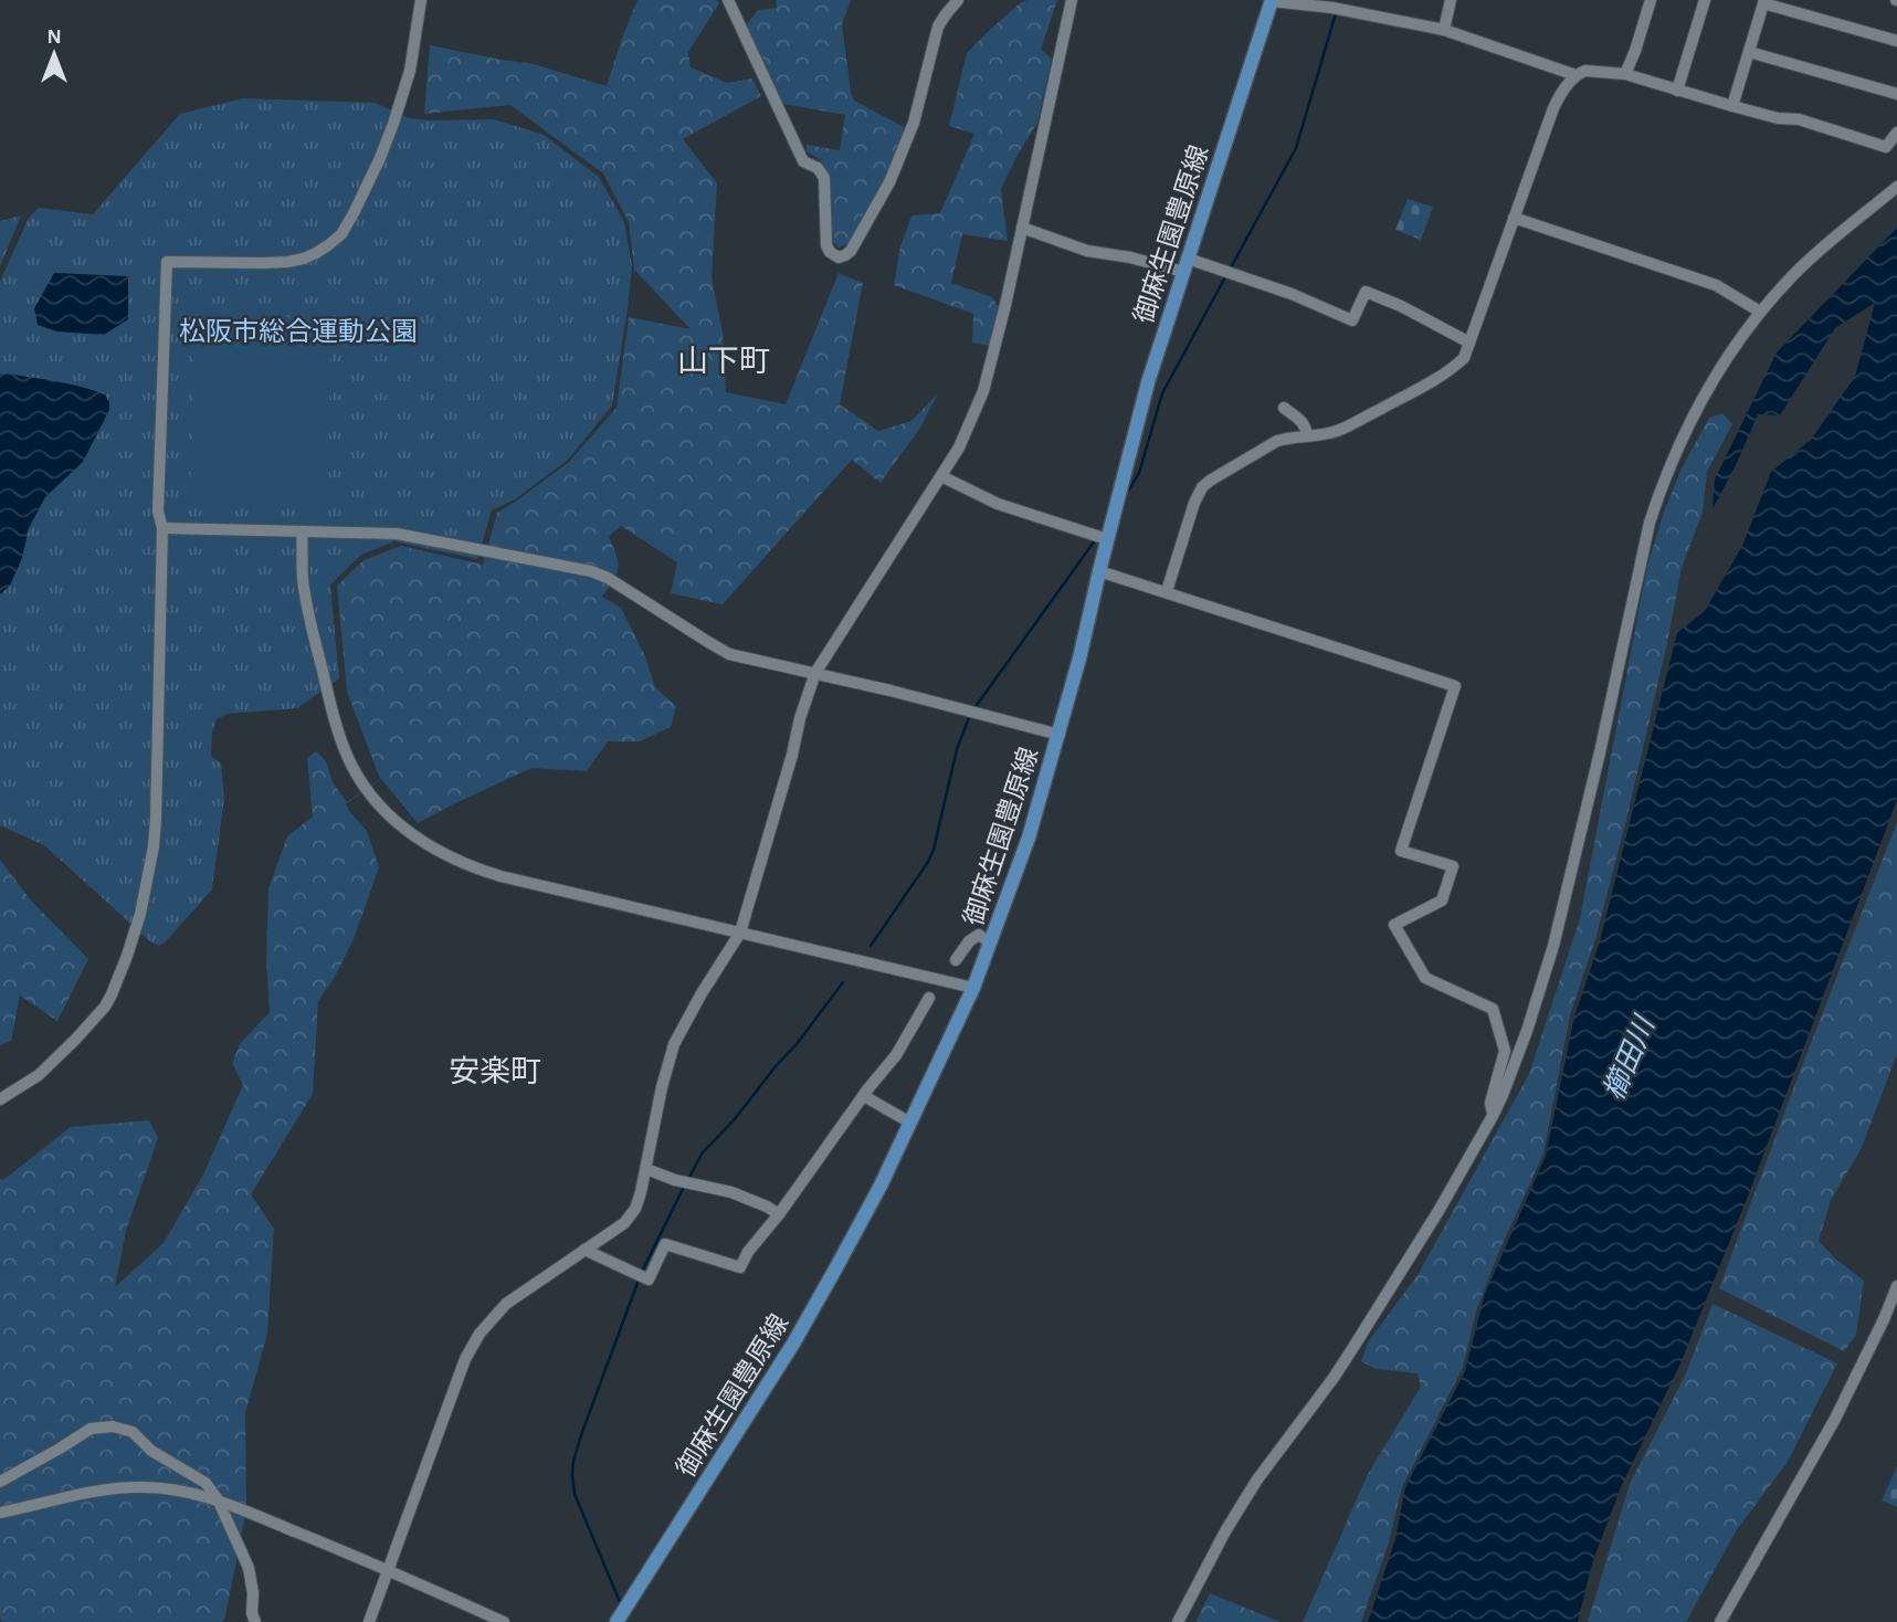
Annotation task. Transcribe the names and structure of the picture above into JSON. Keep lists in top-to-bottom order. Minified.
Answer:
{"streets":{"main road":["御麻生園豊原線"]},"districts":["山下町","安楽町"],"water":["櫛田川"],"parks":["松阪市総合運動公園"],"north":"top"}
